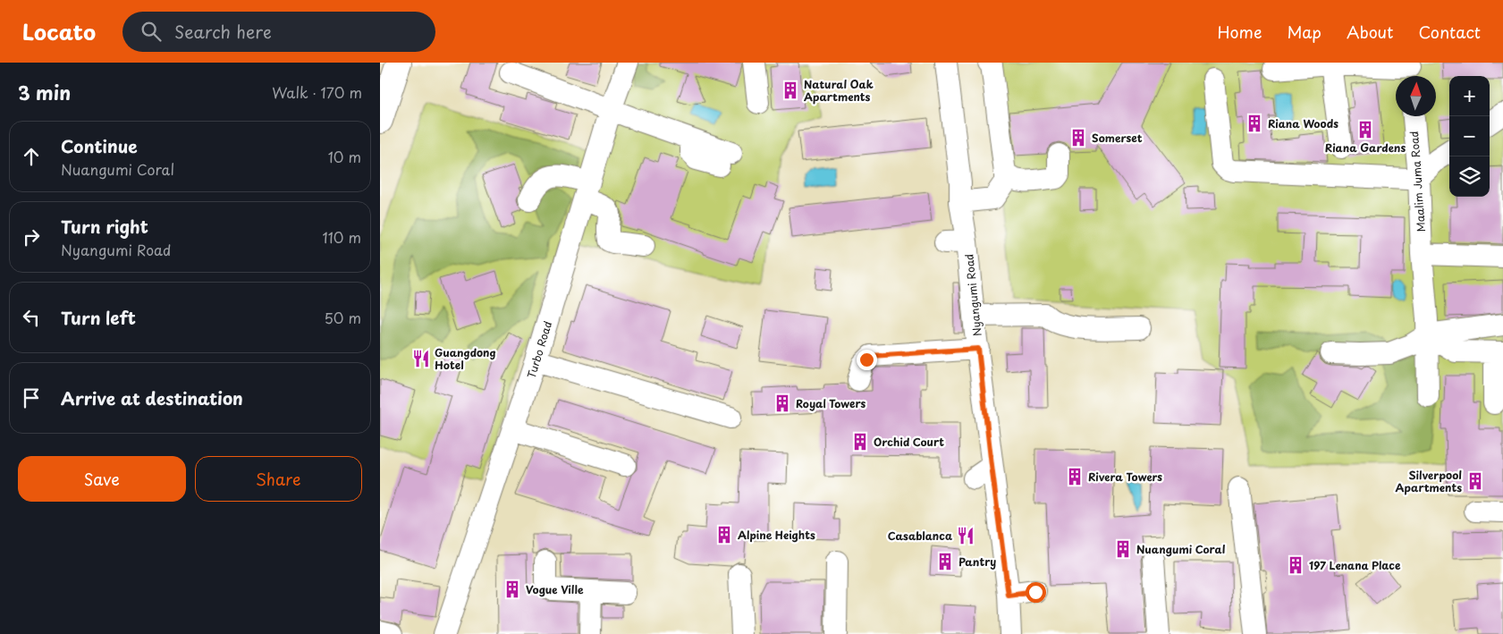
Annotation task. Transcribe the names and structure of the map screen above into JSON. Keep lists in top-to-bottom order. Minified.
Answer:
{"streets":{"street":["Maalim Juma Road","Nyangumi Road","Turbo Road"]},"places":{"building":["Natural Oak Apartments","Riana Woods","Riana Gardens","Somerset","Royal Towers","Orchid Court","Rivera Towers","Silverpool Apartments","Alpine Heights","Nuangumi Coral","Pantry","197 Lenana Place","Vogue Ville"],"restaurant":["Guangdong Hotel","Casablanca"]},"north":"top","page":{"header":"Locato","search":"Search here","nav":["Home","Map","About","Contact"],"heading":["3 min","Walk · 170 m"],"map_buttons":["+","−"],"list":[["Continue","Nuangumi Coral","10 m"],["Turn right","Nyangumi Road","110 m"],["Turn left","50 m"],"Arrive at destination"],"buttons":["Save","Share"]}}
